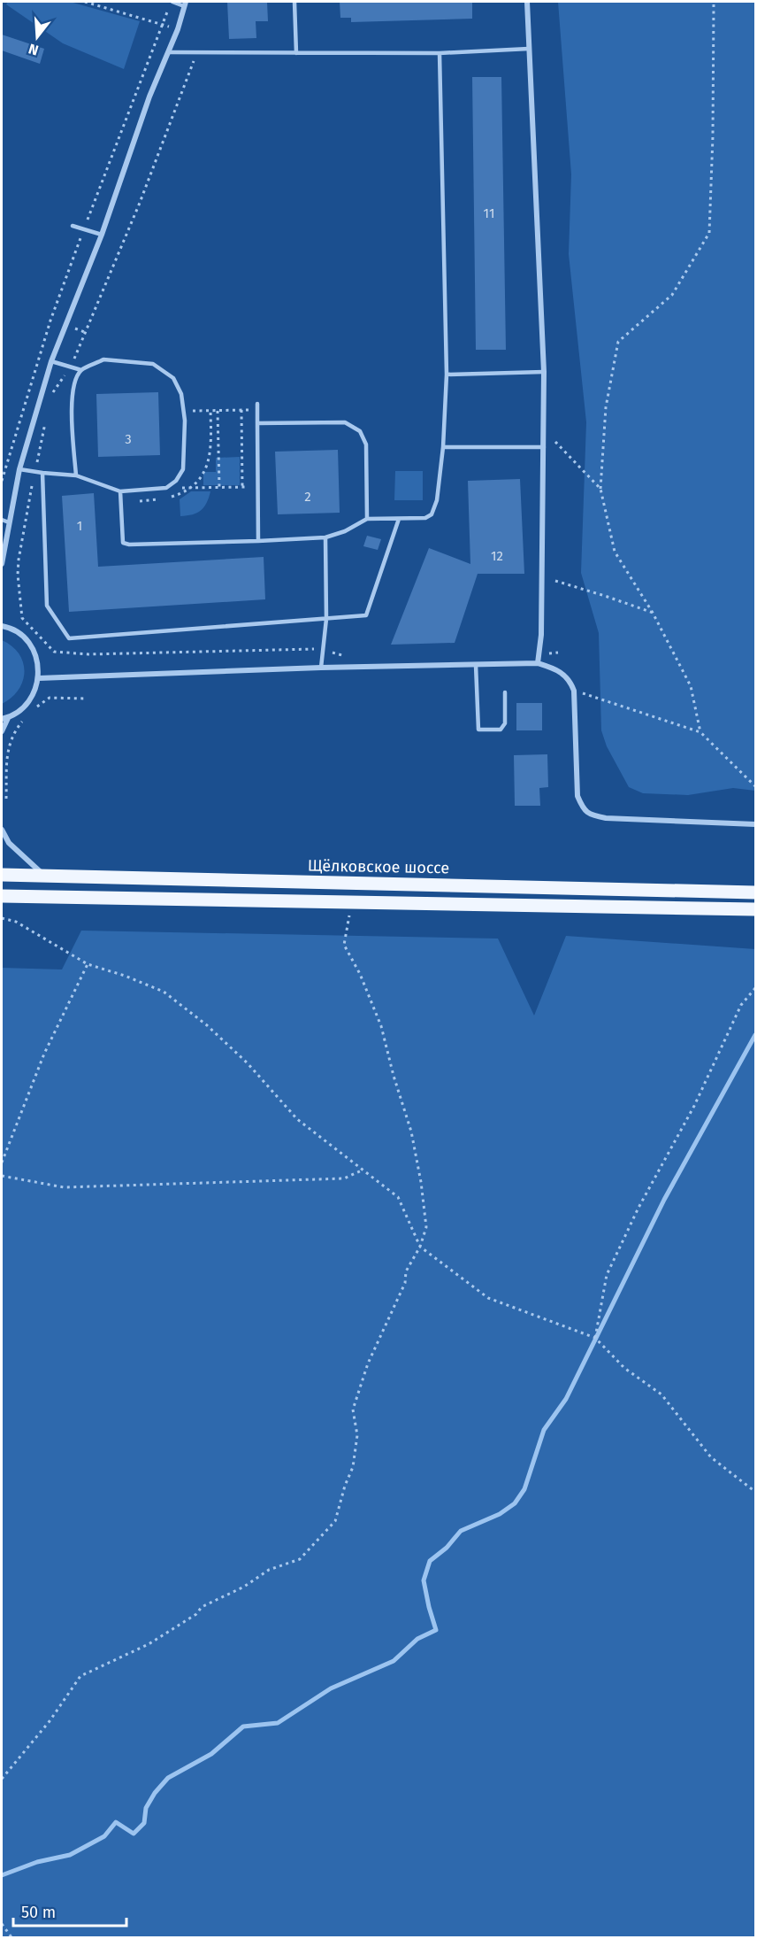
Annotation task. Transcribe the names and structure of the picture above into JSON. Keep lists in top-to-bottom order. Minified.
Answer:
{"streets":{"main road":["Щёлковское шоссе"]},"house_numbers":["11","3","2","1","12"],"scale_bar":"50 m","north":"bottom"}
